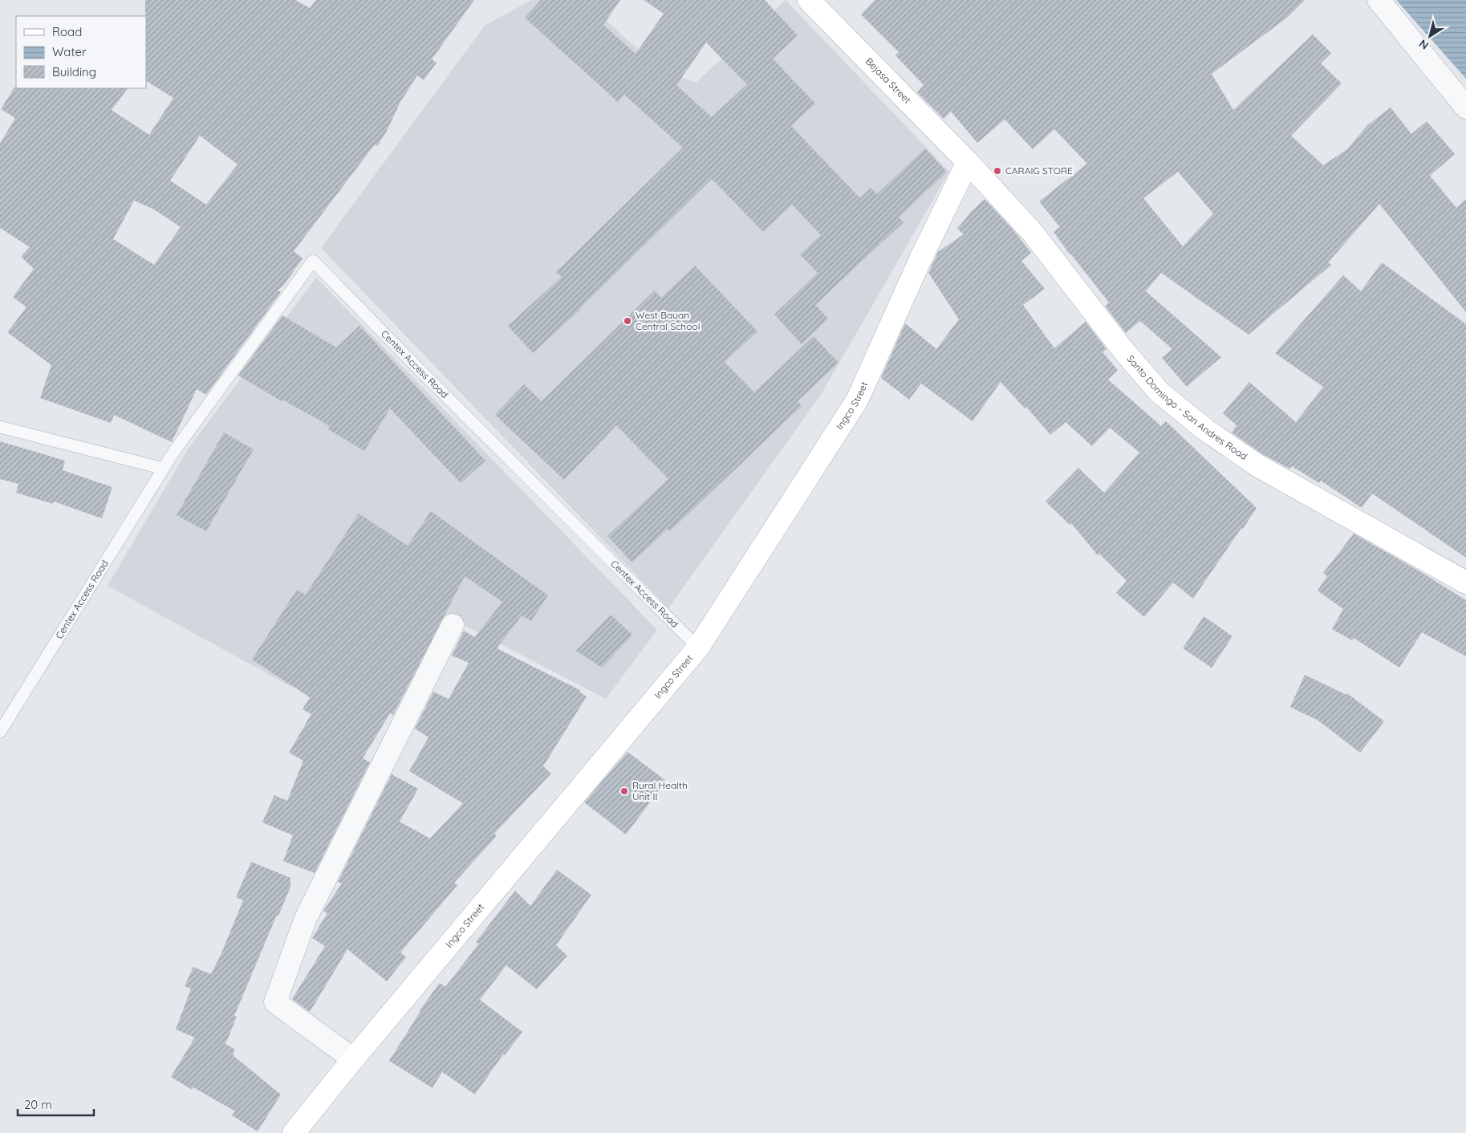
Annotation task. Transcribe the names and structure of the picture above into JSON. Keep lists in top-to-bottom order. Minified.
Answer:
{"streets":{"street":["Bejasa Street","Ingco Street","Santo Domingo - San Andres Road"],"lane":["Centex Access Road"]},"crossings":[["Bejasa Street","Ingco Street"],["Bejasa Street","Santo Domingo - San Andres Road"],["Centex Access Road","Ingco Street"],["Ingco Street","Santo Domingo - San Andres Road"]],"places":["CARAIG STORE","West Bauan Central School","Rural Health Unit II"],"legend":["Road","Water","Building"],"scale_bar":"20 m","north":"bottom left"}
